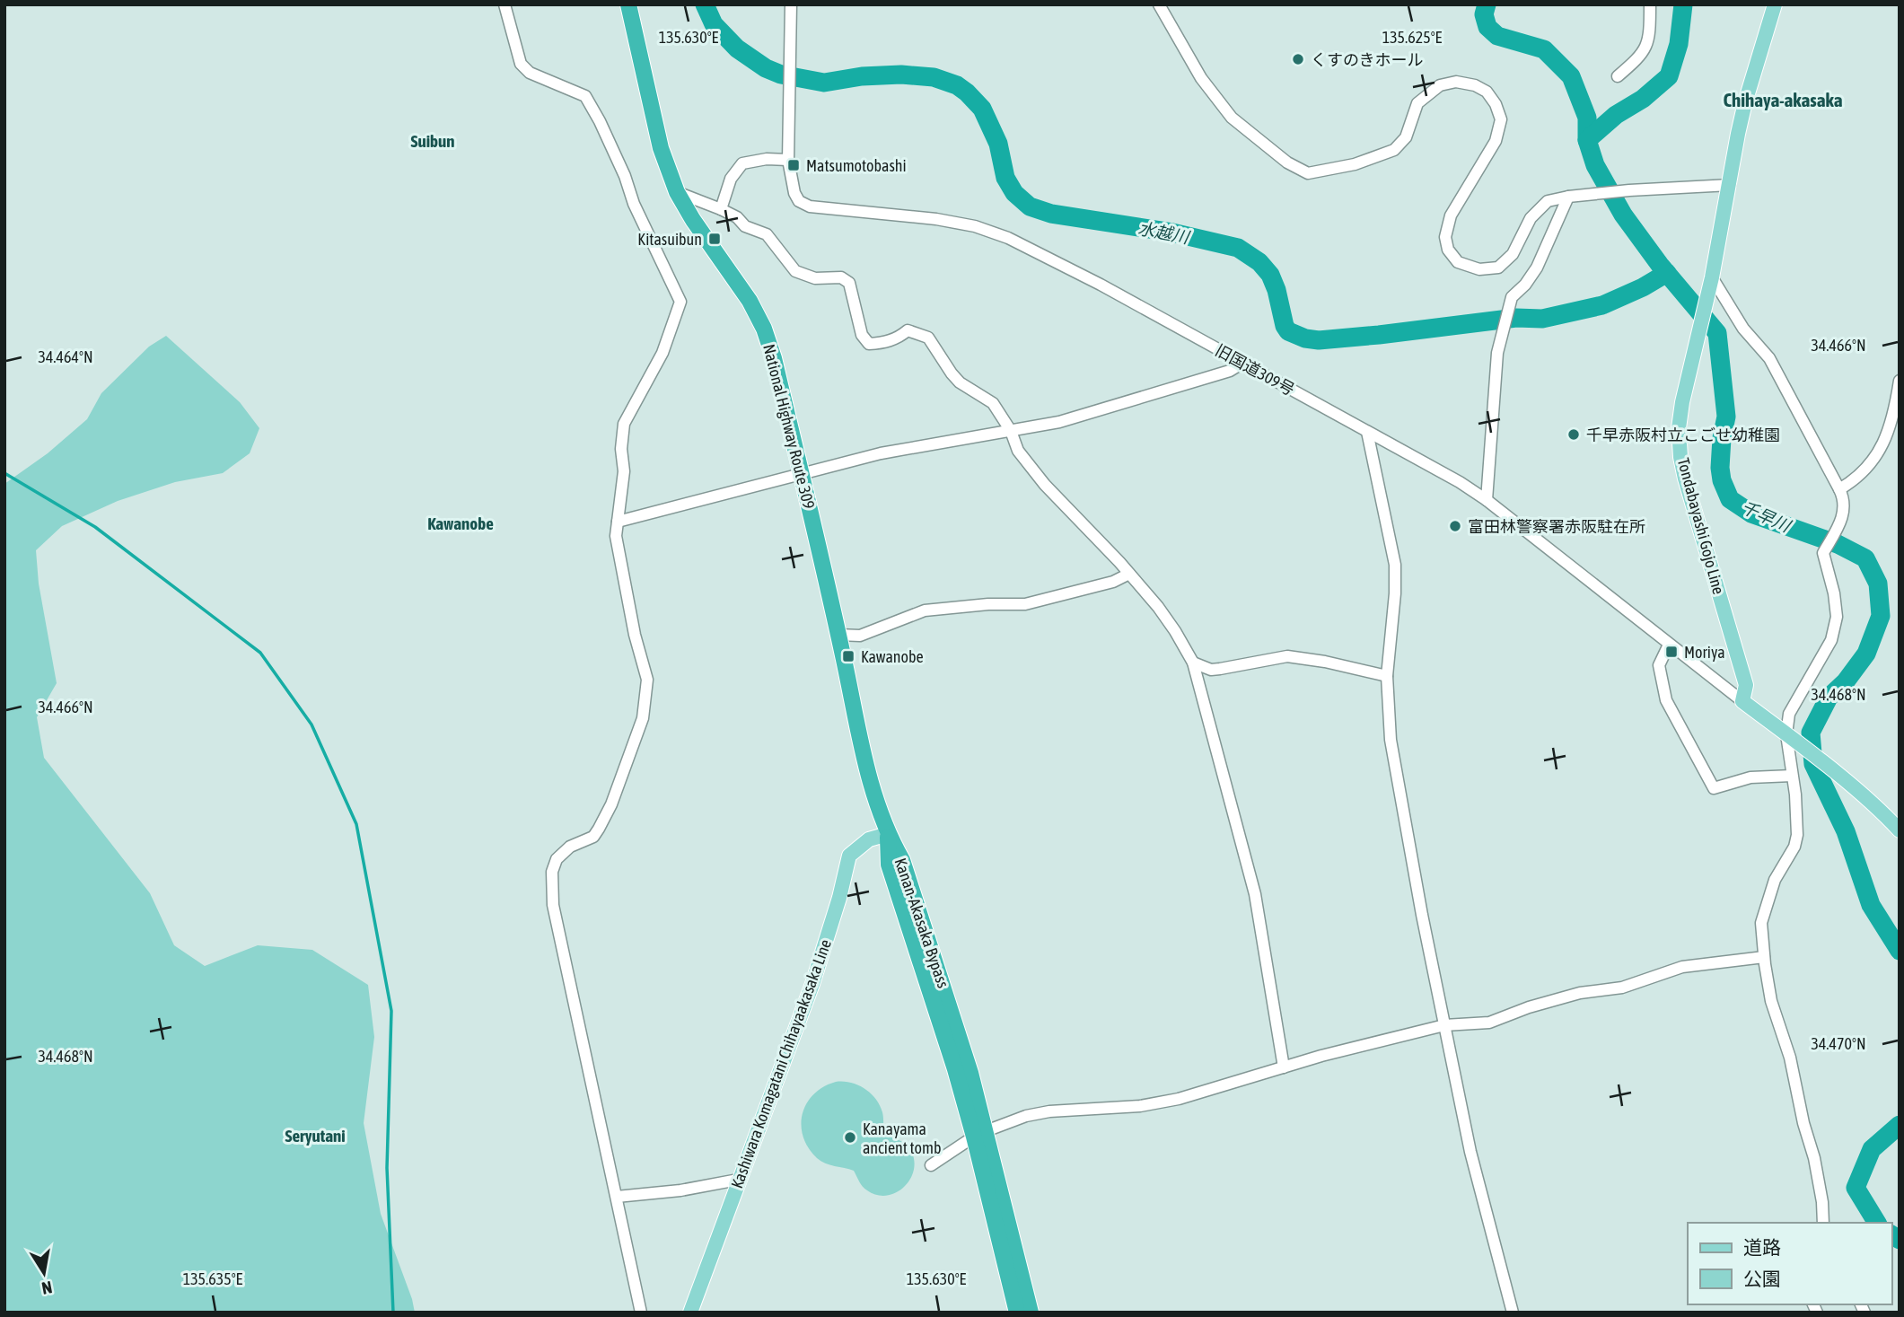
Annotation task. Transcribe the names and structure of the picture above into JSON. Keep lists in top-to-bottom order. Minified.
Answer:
{"streets":{"highway":["National Highway Route 309","Kanan-Akasaka Bypass"],"main road":["Tondabayashi Gojo Line","Kashiwara Komagatani Chihayaakasaka Line"],"street":["旧国道309号"]},"crossings":[["旧国道309号","Tondabayashi Gojo Line"],["National Highway Route 309","Kanan-Akasaka Bypass"],["National Highway Route 309","Kashiwara Komagatani Chihayaakasaka Line"],["Kanan-Akasaka Bypass","Kashiwara Komagatani Chihayaakasaka Line"]],"districts":["Chihaya-akasaka","Suibun","Kawanobe","Seryutani"],"water":["水越川","千早川"],"places":{"other":["くすのきホール","千早赤阪村立こごせ幼稚園","富田林警察署赤阪駐在所","Kanayama ancient tomb"],"transit":["Matsumotobashi","Kitasuibun","Moriya","Kawanobe"]},"legend":["道路","公園"],"north":"bottom","coordinates":["135.630°E","135.625°E","34.466°N","34.464°N","34.468°N","34.470°N","135.635°E"]}
